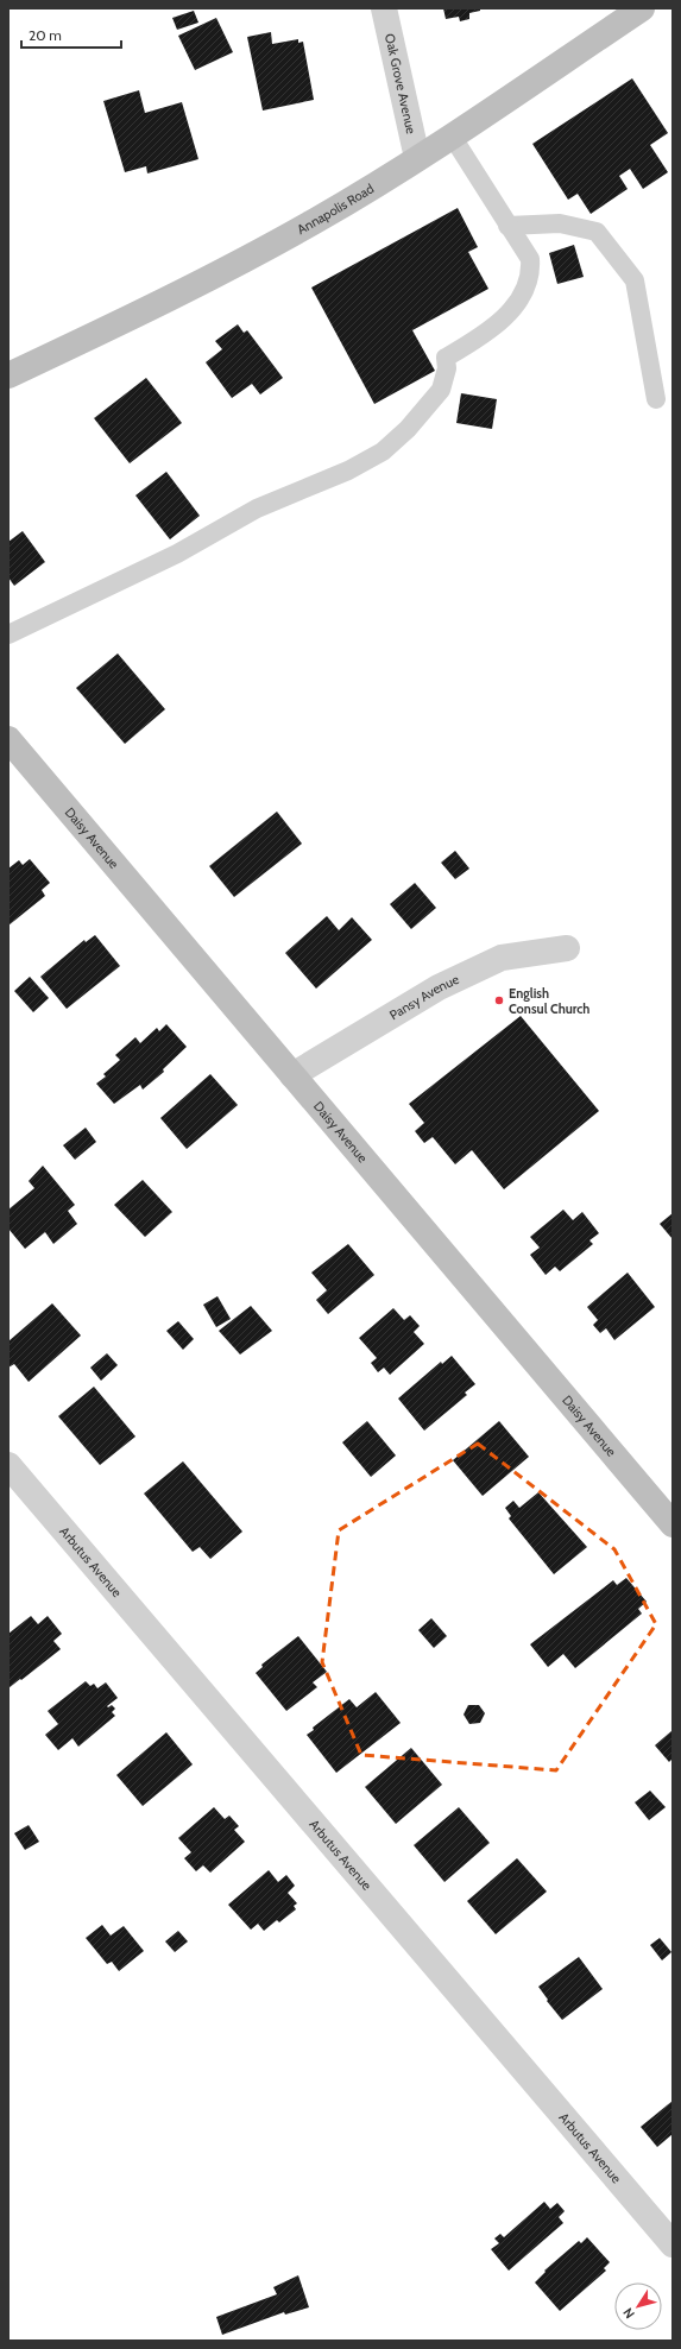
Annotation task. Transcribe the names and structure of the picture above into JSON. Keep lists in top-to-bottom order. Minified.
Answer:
{"streets":{"street":["Oak Grove Avenue","Annapolis Road","Daisy Avenue","Pansy Avenue","Arbutus Avenue"]},"crossings":[["Oak Grove Avenue","Annapolis Road"],["Daisy Avenue","Pansy Avenue"]],"places":["English Consul Church"],"scale_bar":"20 m","north":"bottom left"}
